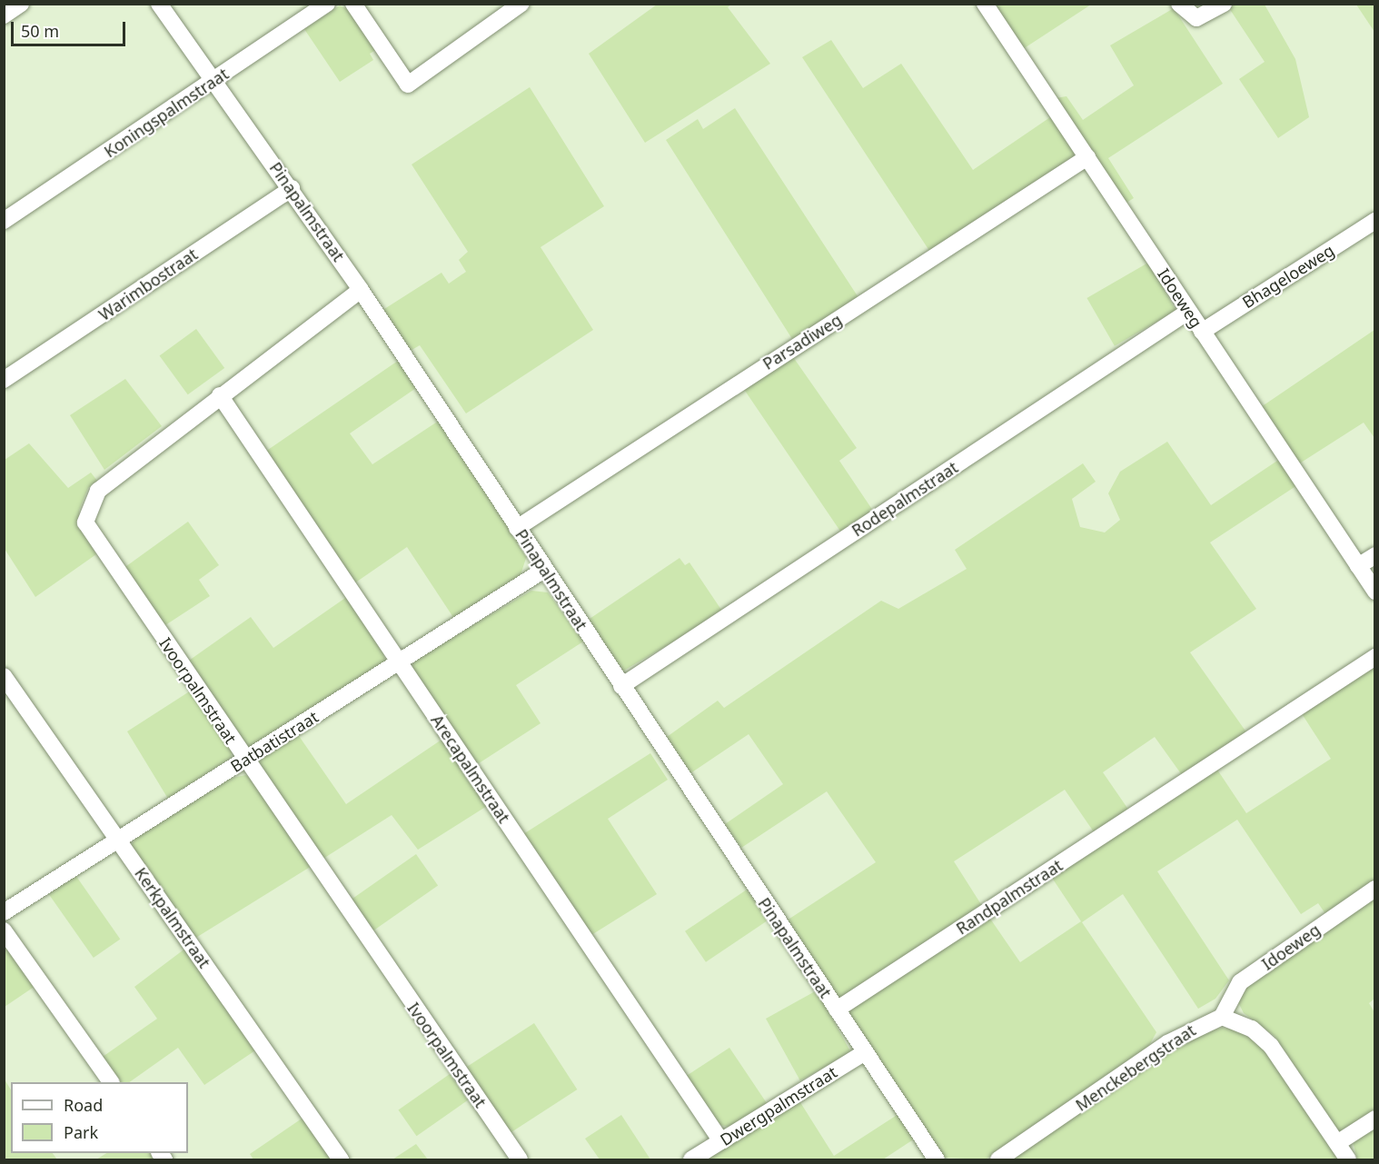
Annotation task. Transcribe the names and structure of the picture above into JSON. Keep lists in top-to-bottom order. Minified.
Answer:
{"streets":{"street":["Koningspalmstraat","Pinapalmstraat","Bhageloeweg","Warimbostraat","Idoeweg","Parsadiweg","Rodepalmstraat","Ivoorpalmstraat","Batbatistraat","Arecapalmstraat","Randpalmstraat","Kerkpalmstraat","Menckebergstraat","Dwergpalmstraat"]},"crossings":[["Koningspalmstraat","Pinapalmstraat"],["Pinapalmstraat","Warimbostraat"],["Pinapalmstraat","Parsadiweg"],["Pinapalmstraat","Rodepalmstraat"],["Pinapalmstraat","Ivoorpalmstraat"],["Pinapalmstraat","Batbatistraat"],["Pinapalmstraat","Randpalmstraat"],["Pinapalmstraat","Dwergpalmstraat"],["Bhageloeweg","Idoeweg"],["Idoeweg","Parsadiweg"],["Idoeweg","Rodepalmstraat"],["Idoeweg","Menckebergstraat"],["Ivoorpalmstraat","Batbatistraat"],["Ivoorpalmstraat","Arecapalmstraat"],["Batbatistraat","Arecapalmstraat"],["Batbatistraat","Kerkpalmstraat"],["Arecapalmstraat","Dwergpalmstraat"]],"legend":["Road","Park"],"scale_bar":"50 m"}
